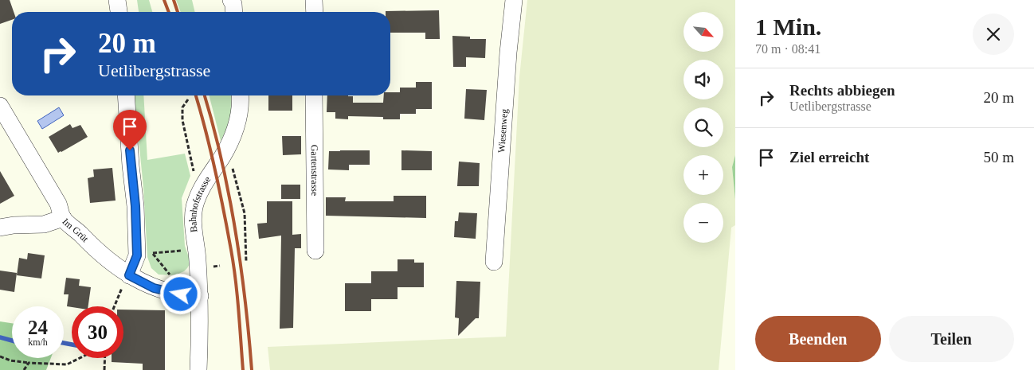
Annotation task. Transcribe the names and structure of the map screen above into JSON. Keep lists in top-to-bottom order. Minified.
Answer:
{"streets":{"street":["Wiesenweg","Gartenstrasse","Bahnhofstrasse","Im Grüt"]},"crossings":[["Bahnhofstrasse","Im Grüt"]],"north":"bottom right","page":{"heading":["1 Min.","70 m · 08:41"],"map_buttons":["+","−"],"turn":["20 m","Uetlibergstrasse"],"list":[{"name":"Rechts abbiegen","note":"Uetlibergstrasse","value":"20 m"},{"name":"Ziel erreicht","value":"50 m"}],"speed":"24 km/h","limit":"30","buttons":["Beenden","Teilen"]}}
